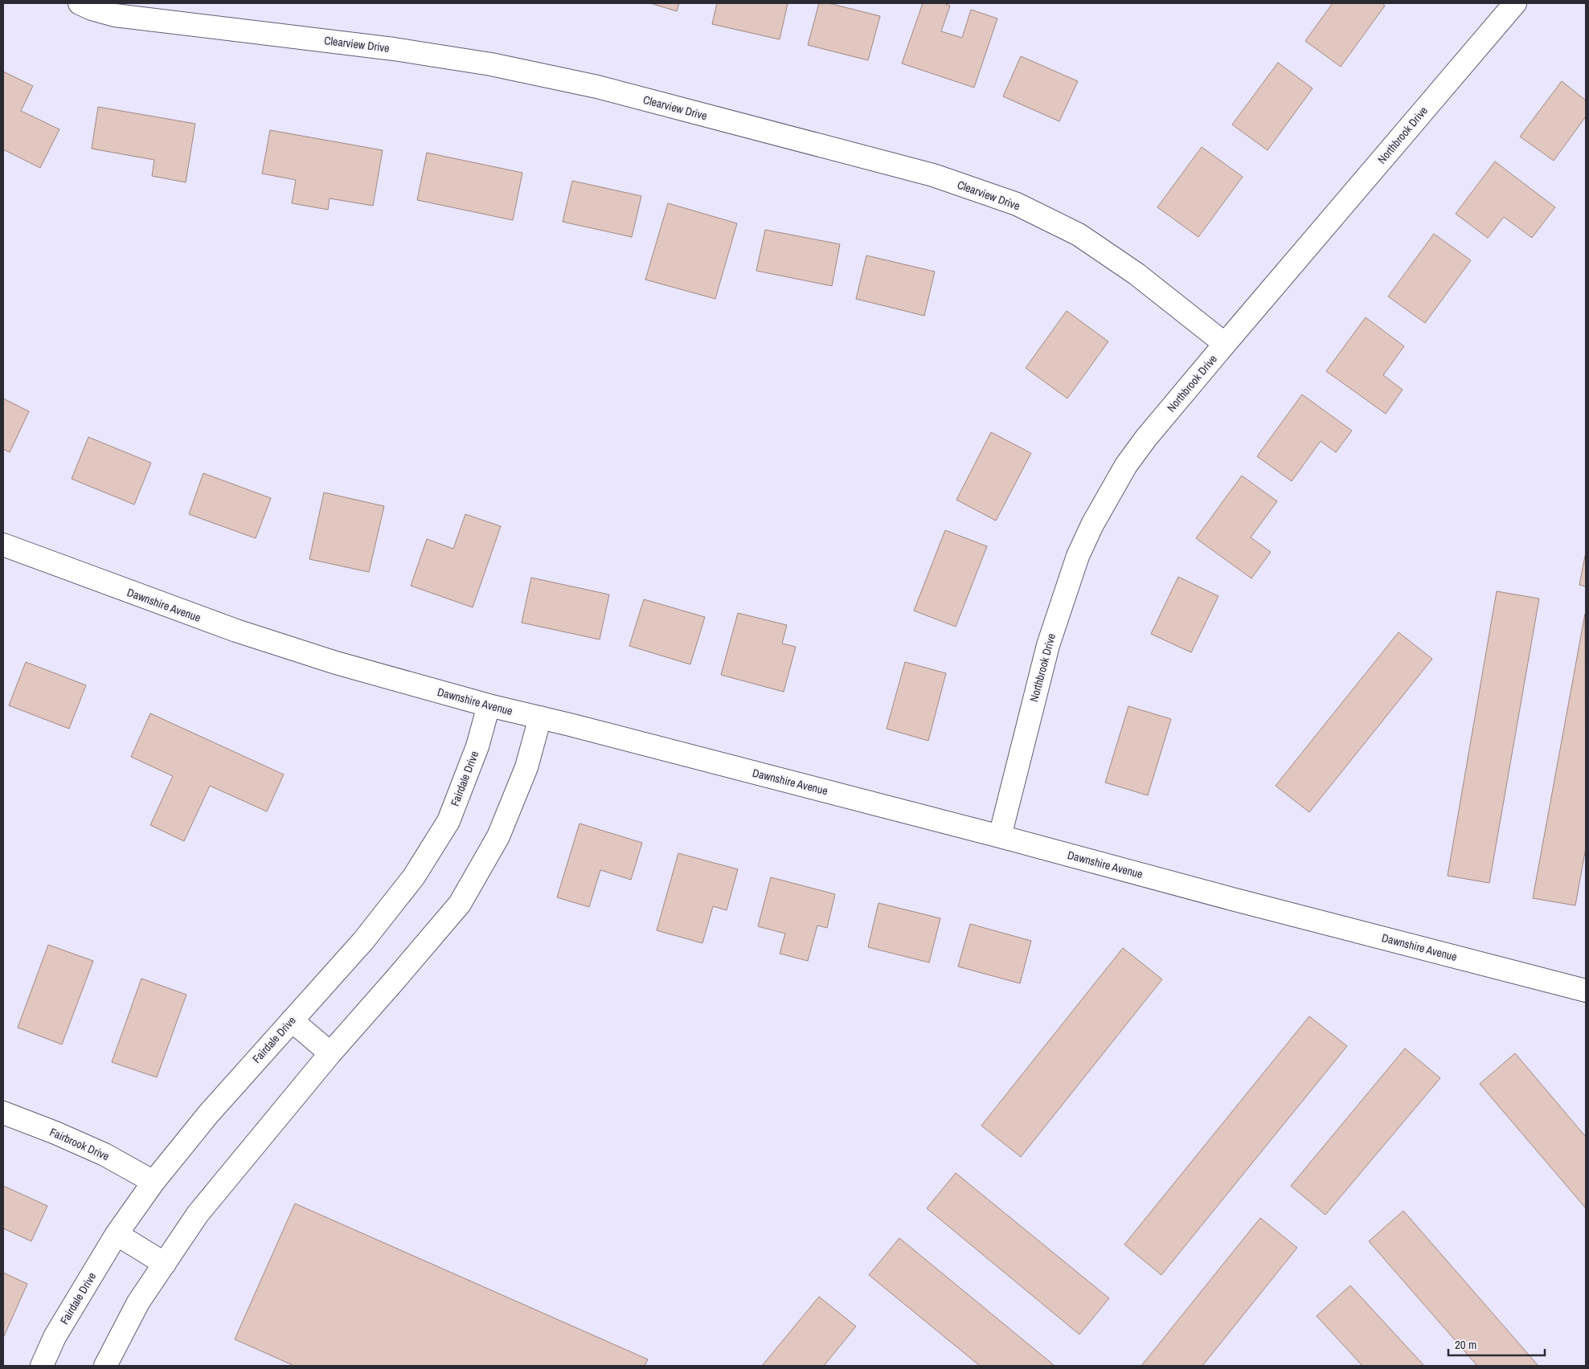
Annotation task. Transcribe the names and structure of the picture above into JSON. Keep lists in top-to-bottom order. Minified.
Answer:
{"streets":{"street":["Clearview Drive","Northbrook Drive","Dawnshire Avenue","Fairdale Drive","Fairbrook Drive"]},"crossings":[["Clearview Drive","Northbrook Drive"],["Northbrook Drive","Dawnshire Avenue"],["Dawnshire Avenue","Fairdale Drive"],["Fairdale Drive","Fairbrook Drive"]],"scale_bar":"20 m"}
